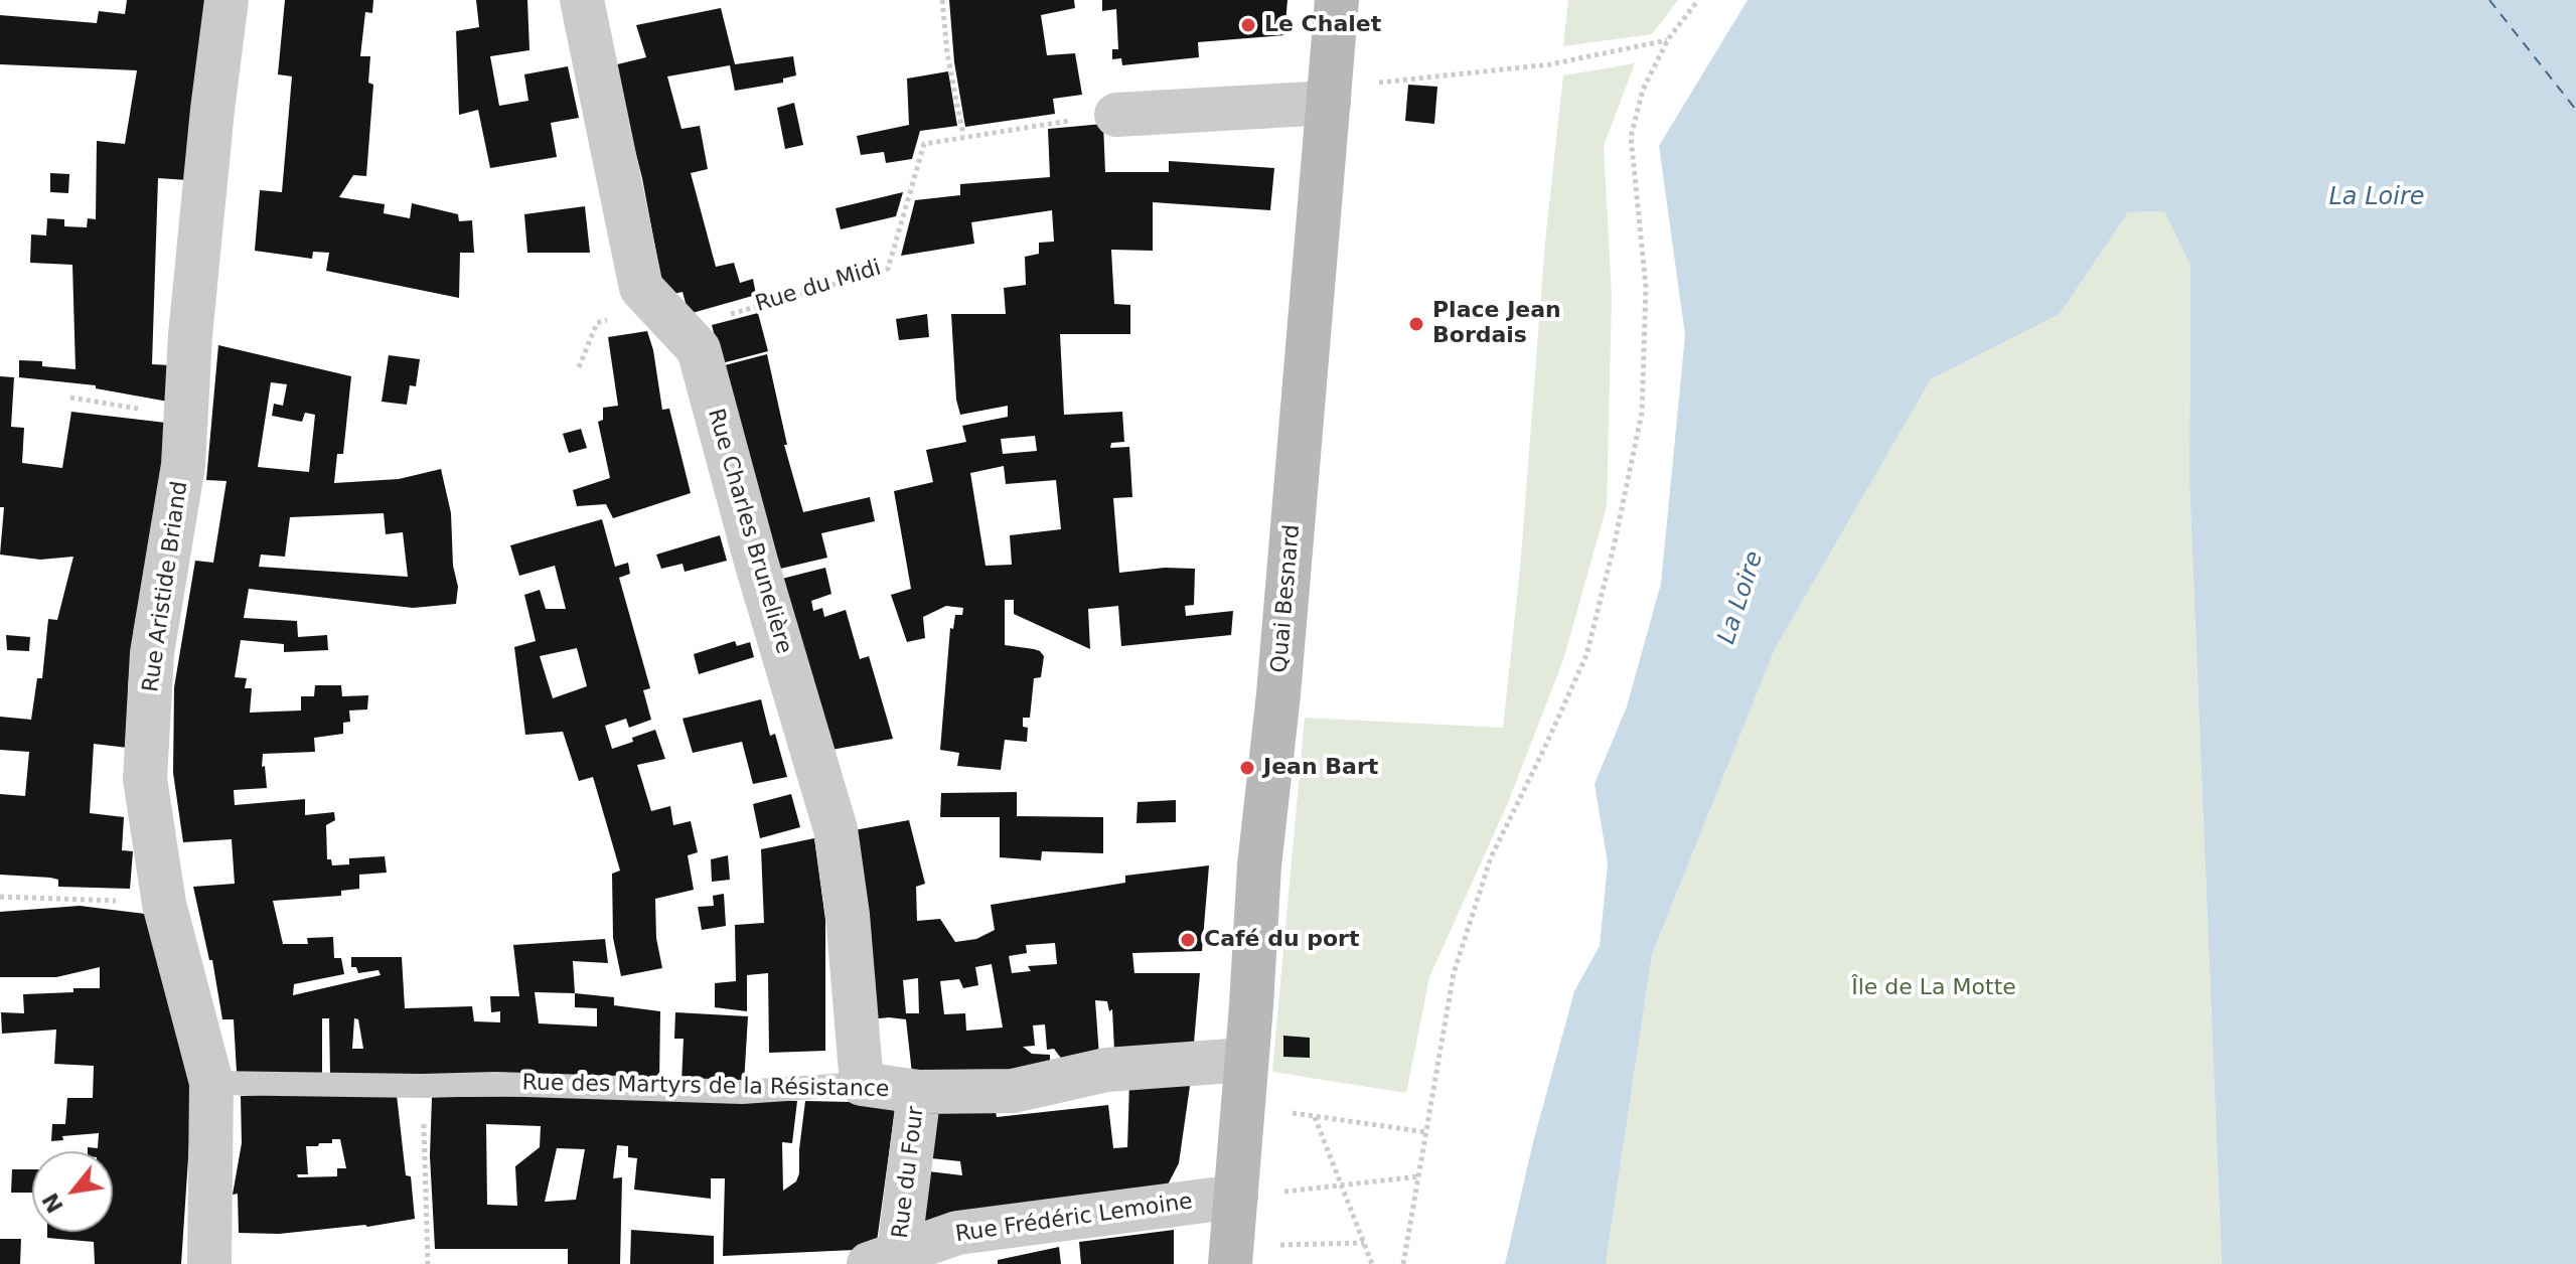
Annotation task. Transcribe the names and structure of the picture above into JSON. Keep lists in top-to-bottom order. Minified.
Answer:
{"streets":{"street":["Rue Charles Brunelière","Rue Aristide Briand","Quai Besnard","Rue des Martyrs de la Résistance","Rue du Four","Rue Frédéric Lemoine"],"path":["Rue du Midi"]},"crossings":[["Rue du Midi","Rue Charles Brunelière"],["Rue Charles Brunelière","Rue des Martyrs de la Résistance"],["Rue Aristide Briand","Rue des Martyrs de la Résistance"],["Quai Besnard","Rue des Martyrs de la Résistance"],["Quai Besnard","Rue Frédéric Lemoine"],["Rue des Martyrs de la Résistance","Rue du Four"],["Rue du Four","Rue Frédéric Lemoine"]],"water":["La Loire"],"parks":["Île de La Motte"],"places":["Le Chalet","Place Jean Bordais","Jean Bart","Café du port"],"north":"bottom left"}
